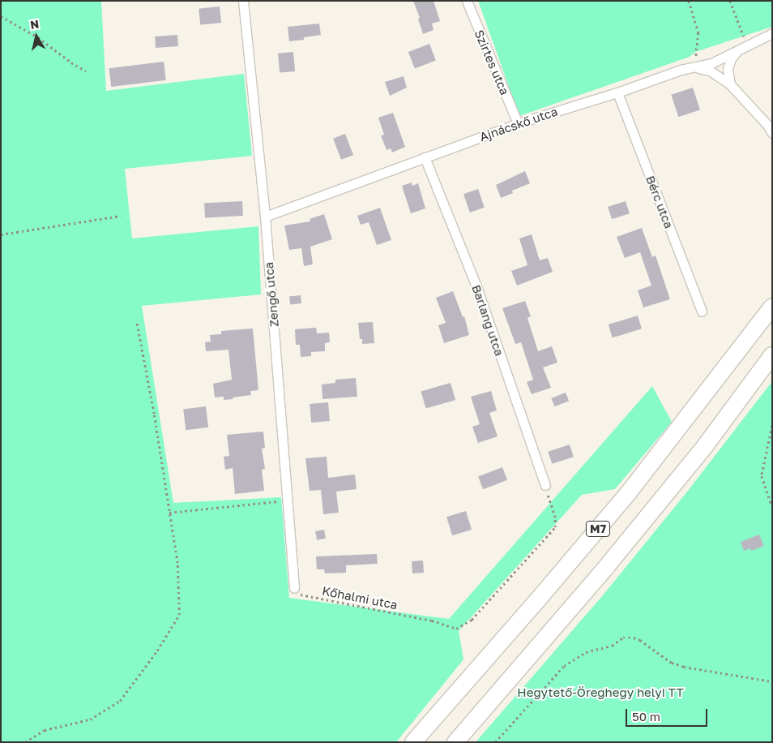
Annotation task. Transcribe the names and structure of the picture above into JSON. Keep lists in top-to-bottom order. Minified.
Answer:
{"streets":{"highway":["M7"],"street":["Szirtes utca","Ajnácskő utca","Bérc utca","Zengő utca","Barlang utca"],"path":["Kőhalmi utca"]},"crossings":[["Szirtes utca","Ajnácskő utca"],["Ajnácskő utca","Bérc utca"],["Ajnácskő utca","Zengő utca"],["Ajnácskő utca","Barlang utca"],["Zengő utca","Kőhalmi utca"],["Barlang utca","Kőhalmi utca"]],"parks":["Hegytető-Öreghegy helyi TT"],"scale_bar":"50 m","north":"top"}
